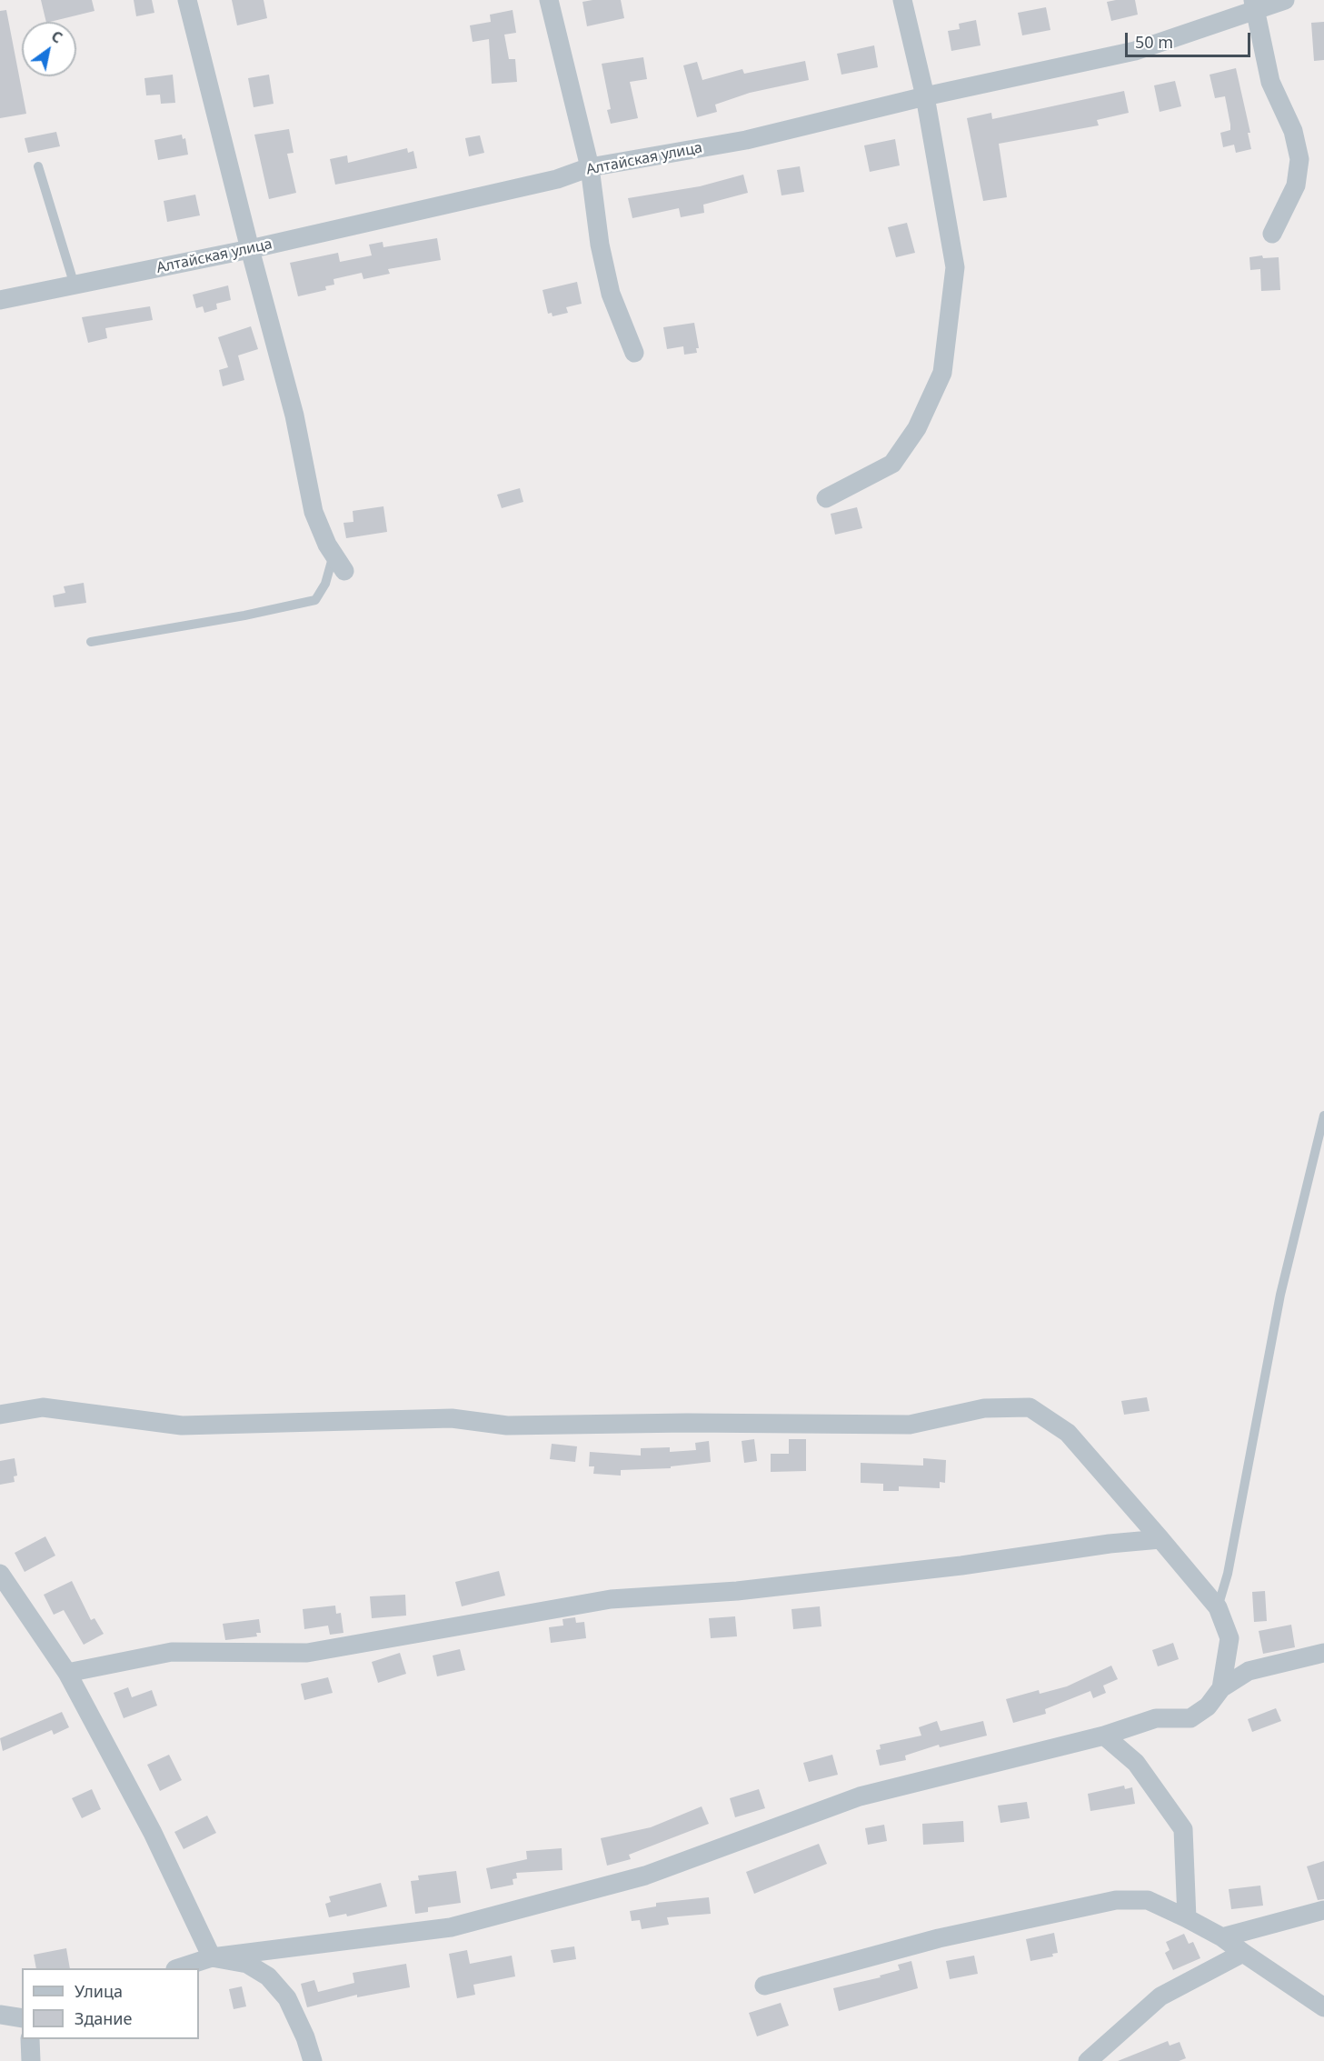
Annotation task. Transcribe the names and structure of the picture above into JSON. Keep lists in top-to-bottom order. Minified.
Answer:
{"streets":{"street":["Алтайская улица"]},"legend":["Улица","Здание"],"scale_bar":"50 m","north":"top right"}
